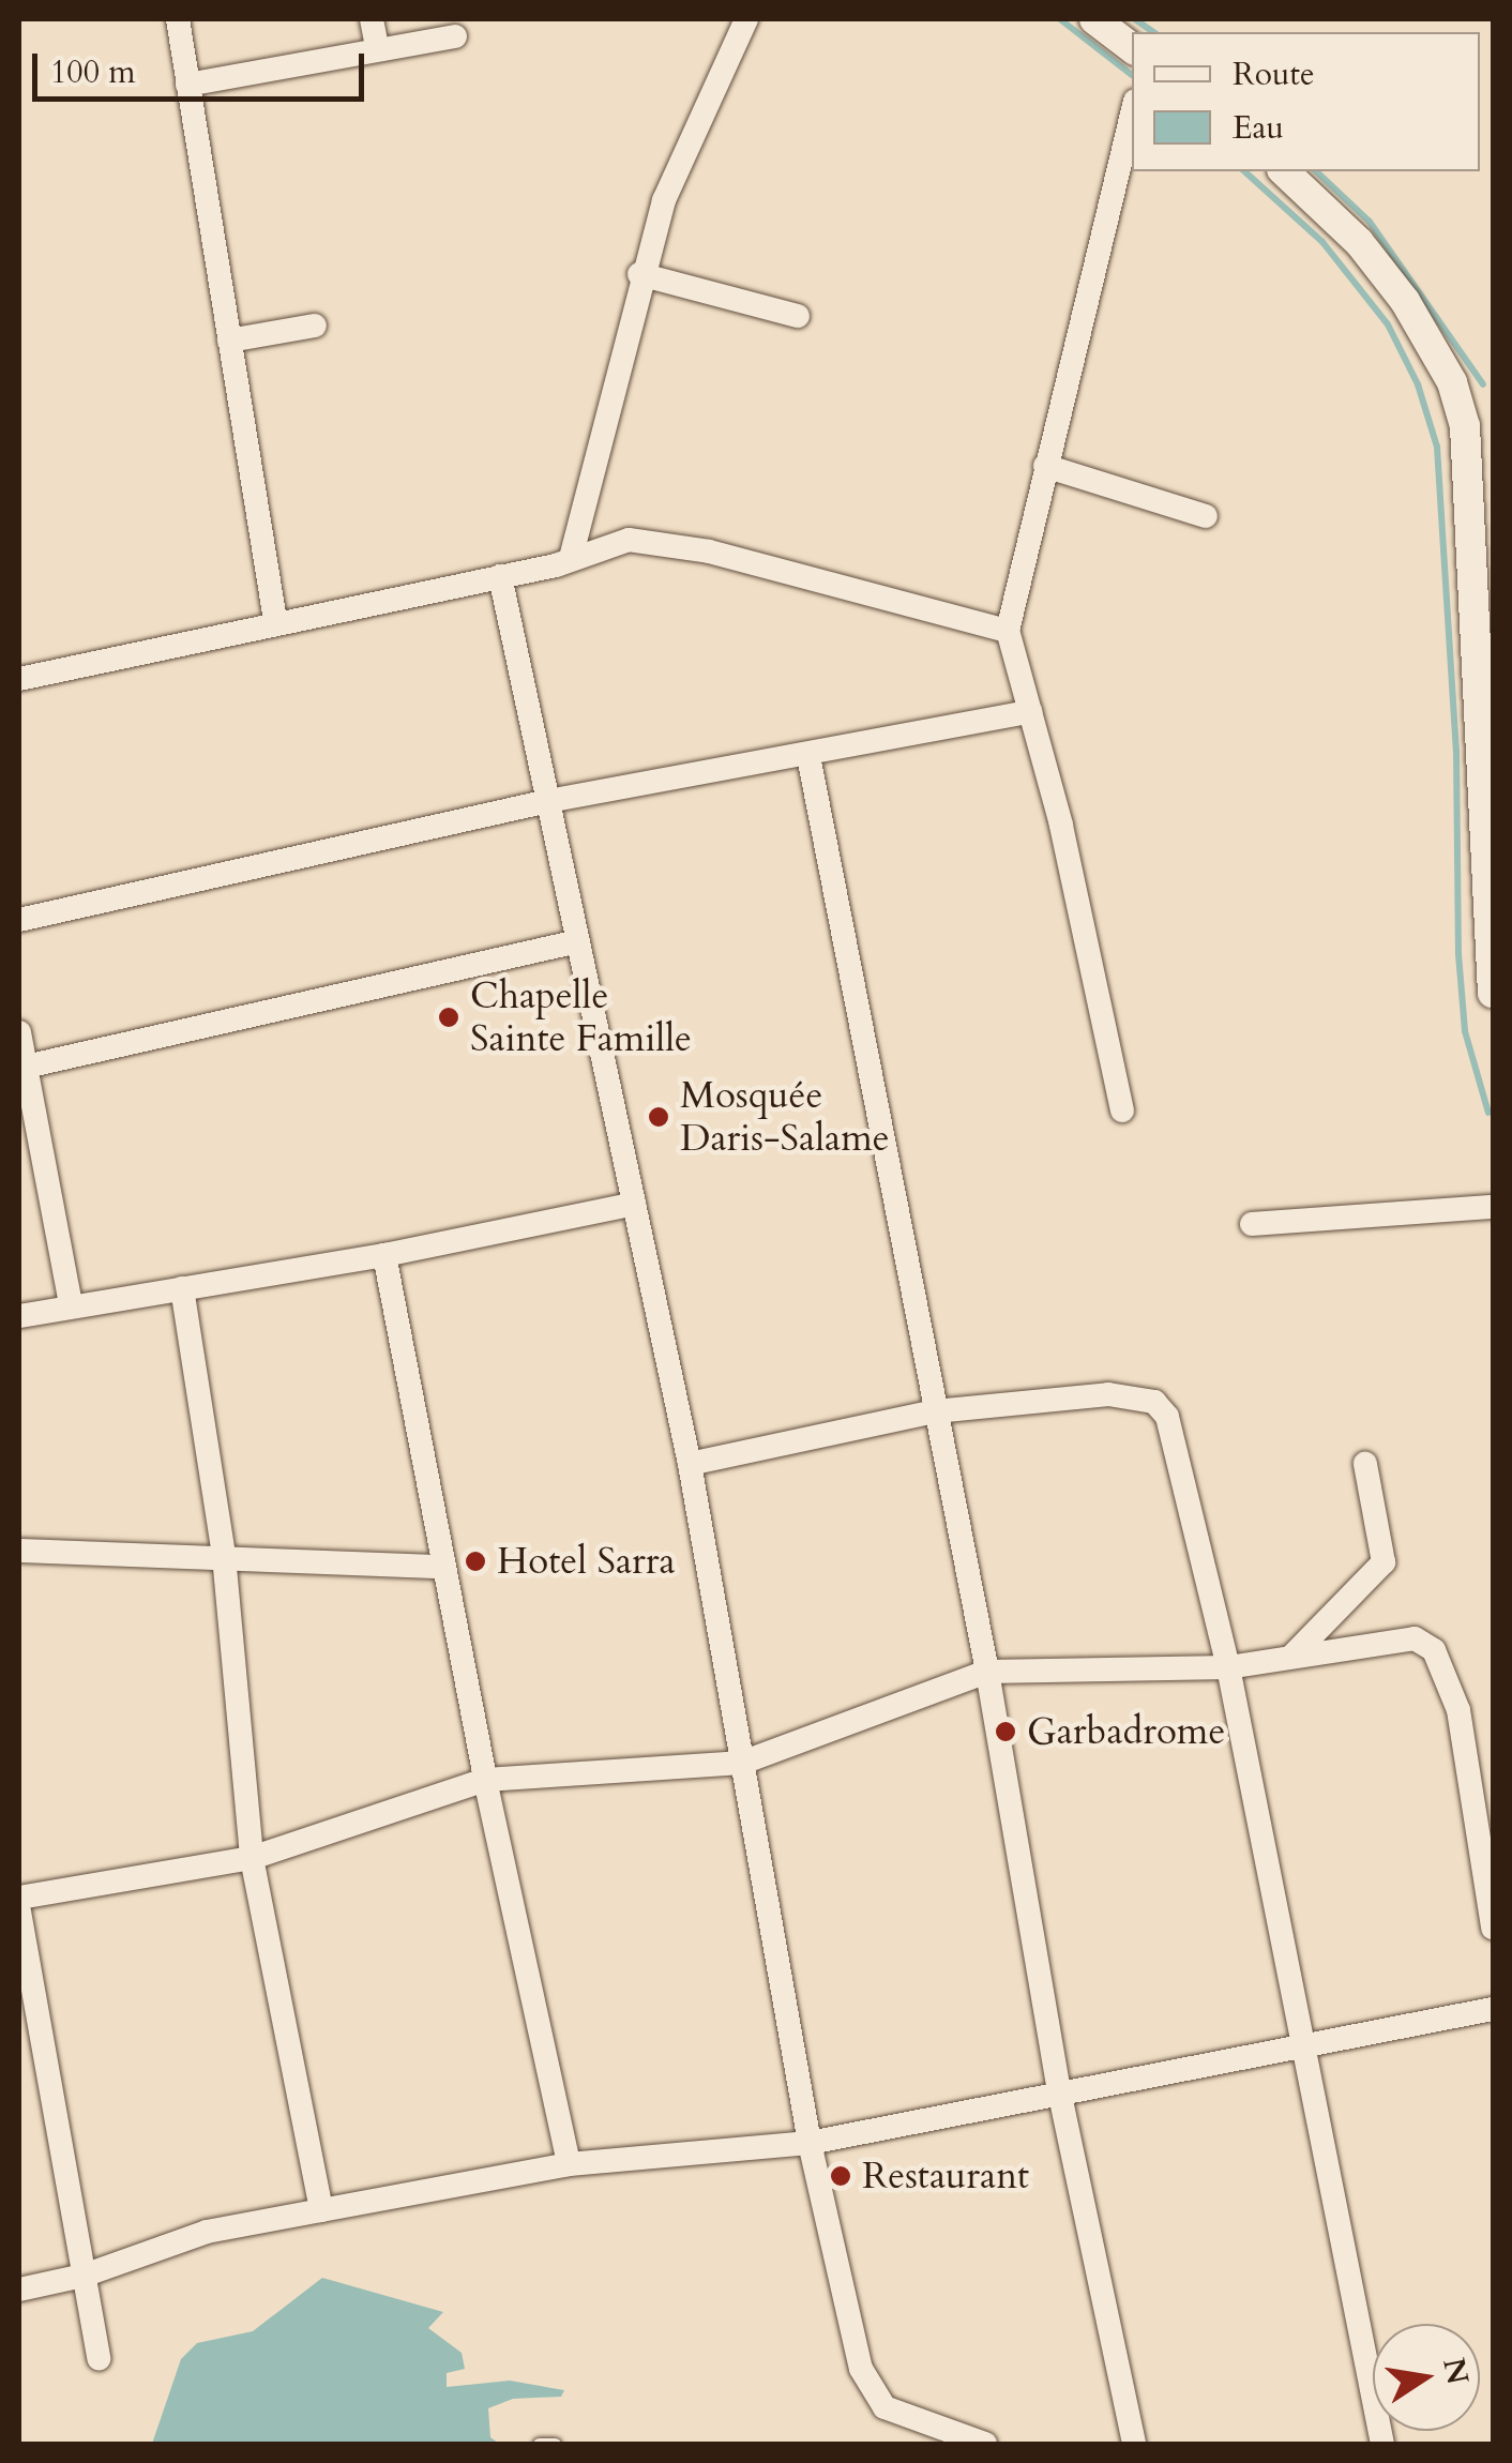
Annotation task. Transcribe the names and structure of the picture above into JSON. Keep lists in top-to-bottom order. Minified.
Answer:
{"places":["Chapelle Sainte Famille","Mosquée Daris-Salame","Hotel Sarra","Garbadrome","Restaurant"],"legend":["Route","Eau"],"scale_bar":"100 m","north":"right"}
